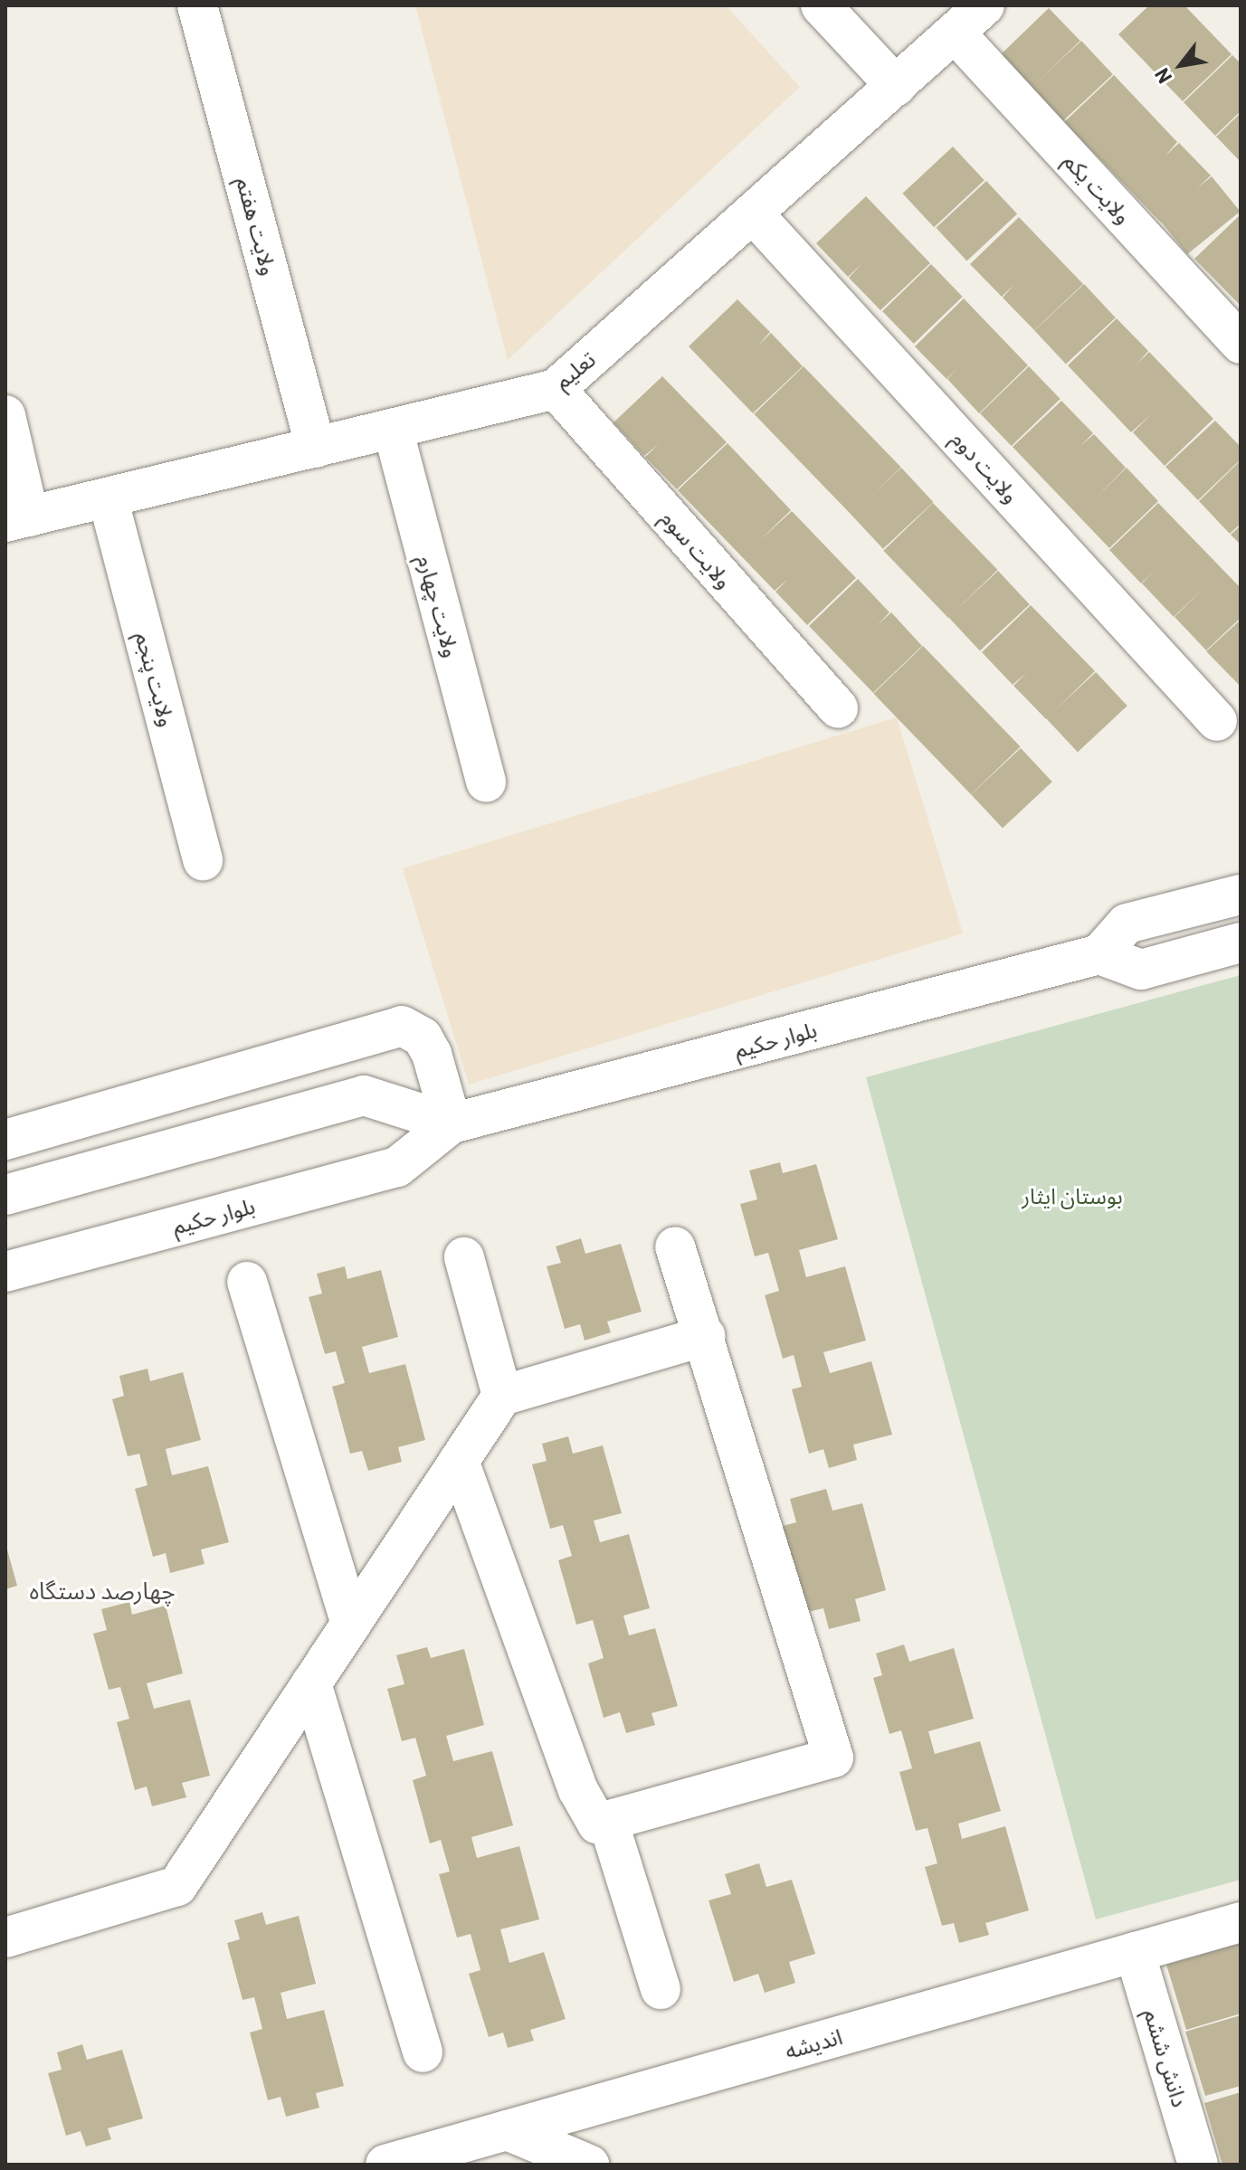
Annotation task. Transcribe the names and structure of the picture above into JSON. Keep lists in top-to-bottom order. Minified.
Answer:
{"streets":{"street":["ولایت یکم","ولایت هفتم","تعلیم","ولایت دوم","ولایت سوم","ولایت چهارم","ولایت پنجم","بلوار حکیم","اندیشه","دانش ششم"]},"crossings":[["ولایت یکم","تعلیم"],["ولایت هفتم","تعلیم"],["تعلیم","ولایت دوم"],["تعلیم","ولایت سوم"],["تعلیم","ولایت چهارم"],["تعلیم","ولایت پنجم"],["اندیشه","دانش ششم"]],"districts":["چهارصد دستگاه"],"parks":["بوستان ایثار"],"north":"bottom left"}
